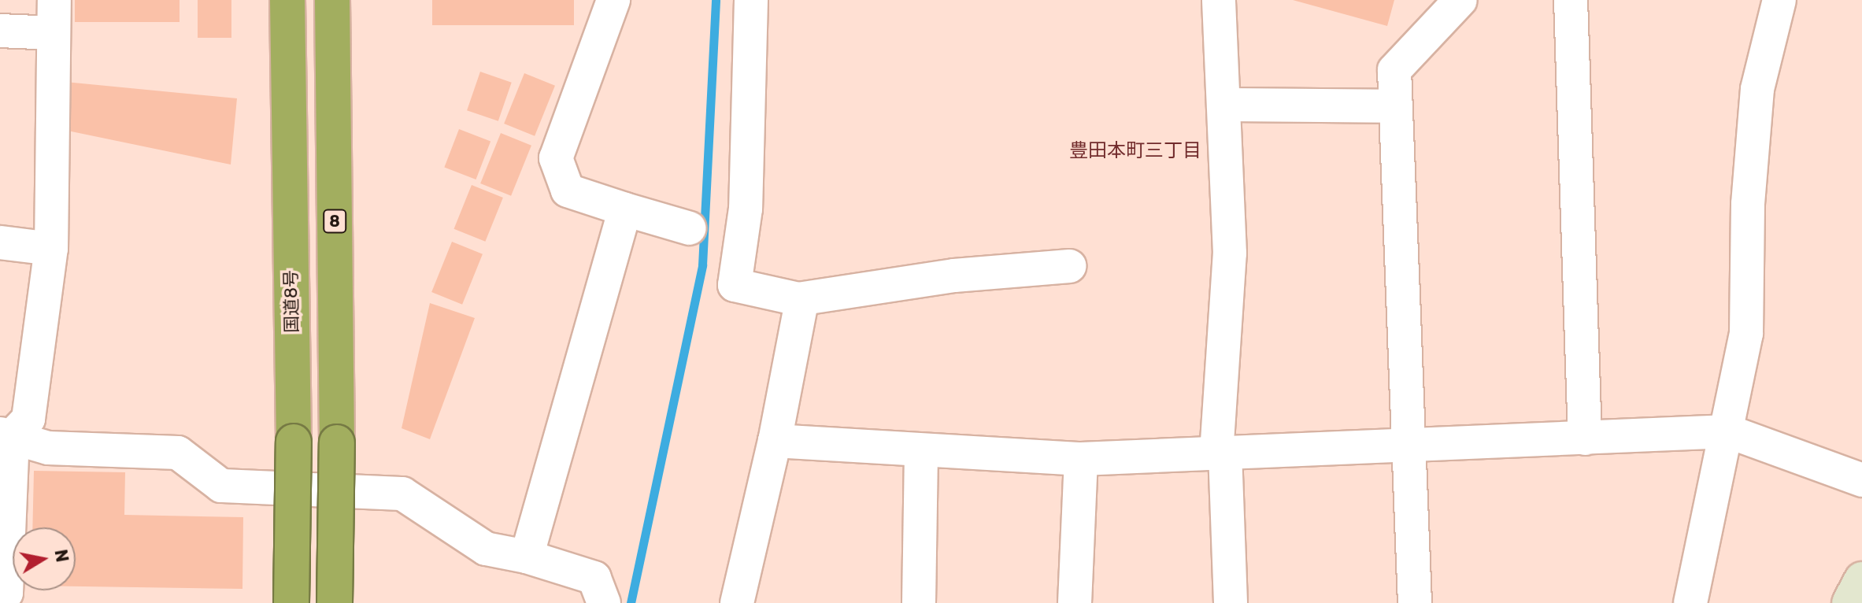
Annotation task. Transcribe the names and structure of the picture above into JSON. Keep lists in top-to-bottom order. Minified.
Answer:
{"streets":{"highway":["8","国道8号"]},"districts":["豊田本町三丁目"],"north":"right"}
